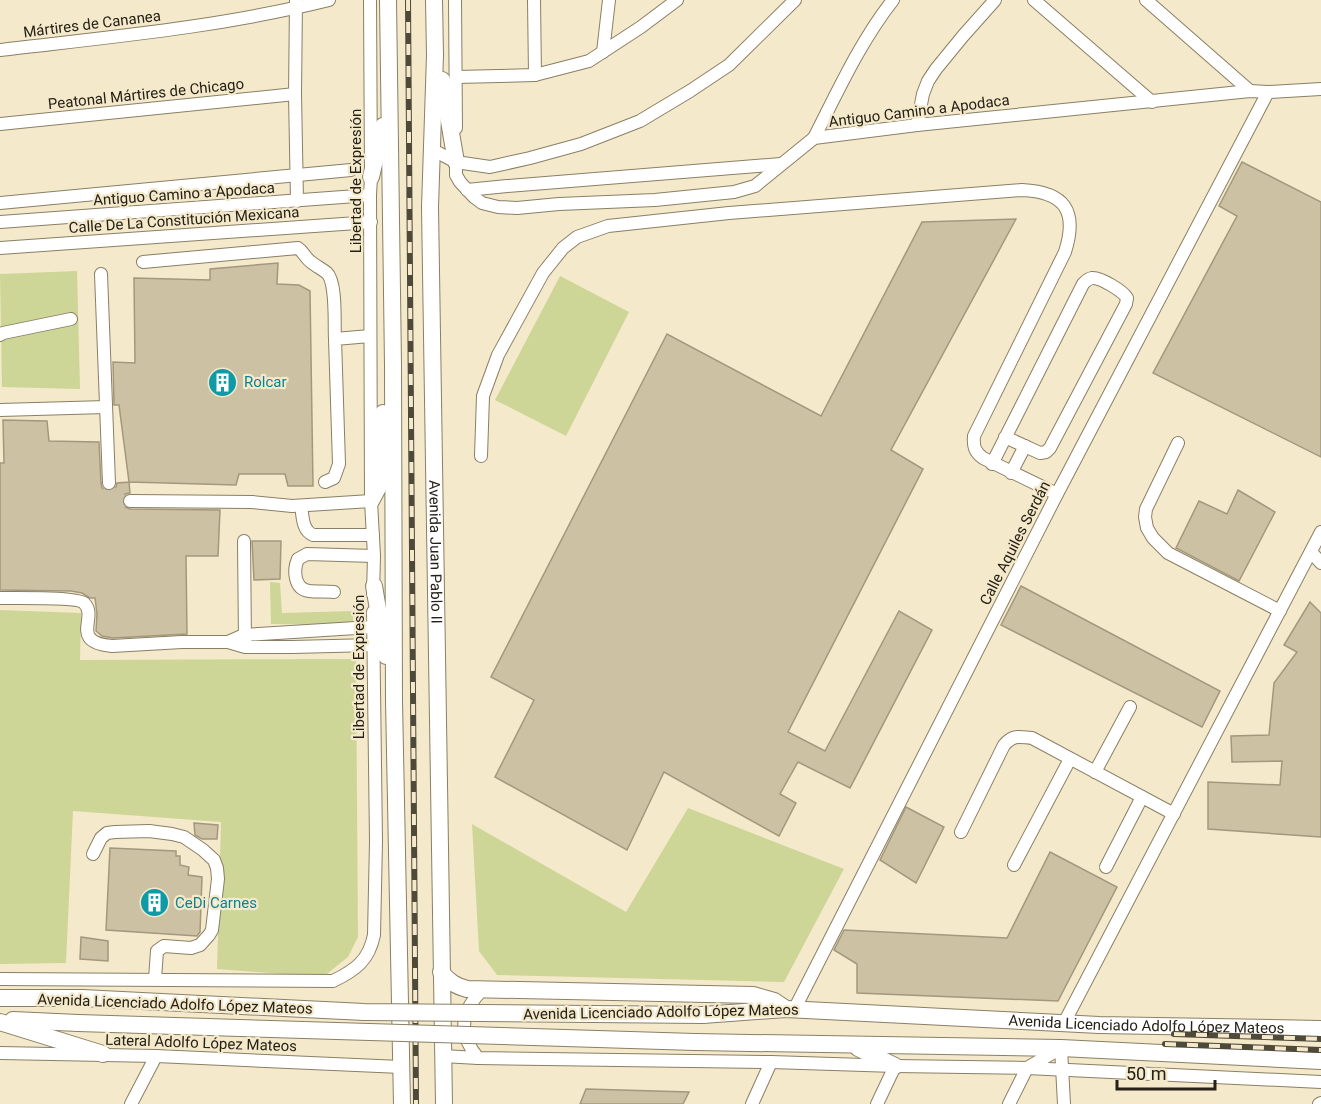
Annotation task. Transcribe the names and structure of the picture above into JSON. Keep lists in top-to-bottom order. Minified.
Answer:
{"streets":{"main road":["Avenida Juan Pablo II","Avenida Licenciado Adolfo López Mateos"],"street":["Mártires de Cananea","Peatonal Mártires de Chicago","Antiguo Camino a Apodaca","Libertad de Expresión","Calle De La Constitución Mexicana","Calle Aquiles Serdán","Lateral Adolfo López Mateos"]},"crossings":[["Antiguo Camino a Apodaca","Libertad de Expresión"],["Antiguo Camino a Apodaca","Calle Aquiles Serdán"],["Libertad de Expresión","Calle De La Constitución Mexicana"],["Calle Aquiles Serdán","Avenida Licenciado Adolfo López Mateos"]],"places":{"building":["Rolcar","CeDi Carnes"]},"scale_bar":"50 m"}
